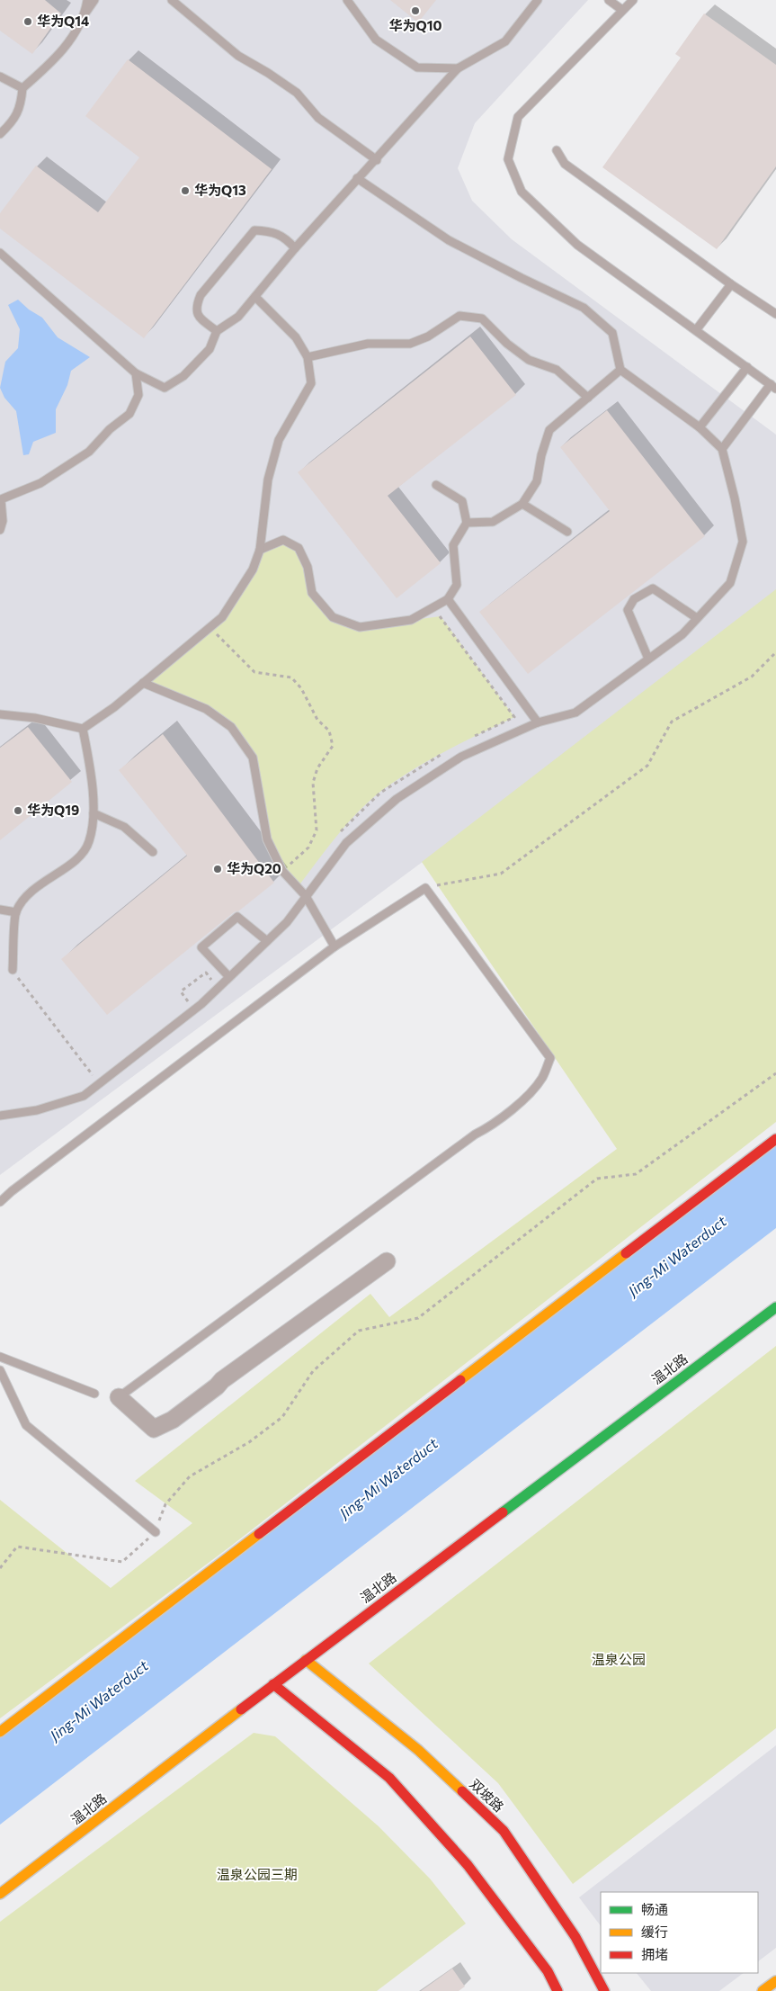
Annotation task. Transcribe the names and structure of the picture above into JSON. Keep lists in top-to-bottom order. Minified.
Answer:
{"streets":{"main road":["温北路","双坡路"]},"crossings":[["温北路","双坡路"]],"water":["Jing-Mi Waterduct"],"parks":["温泉公园","温泉公园三期"],"places":["华为Q10","华为Q14","华为Q13","华为Q19","华为Q20"],"legend":["畅通","缓行","拥堵"]}
